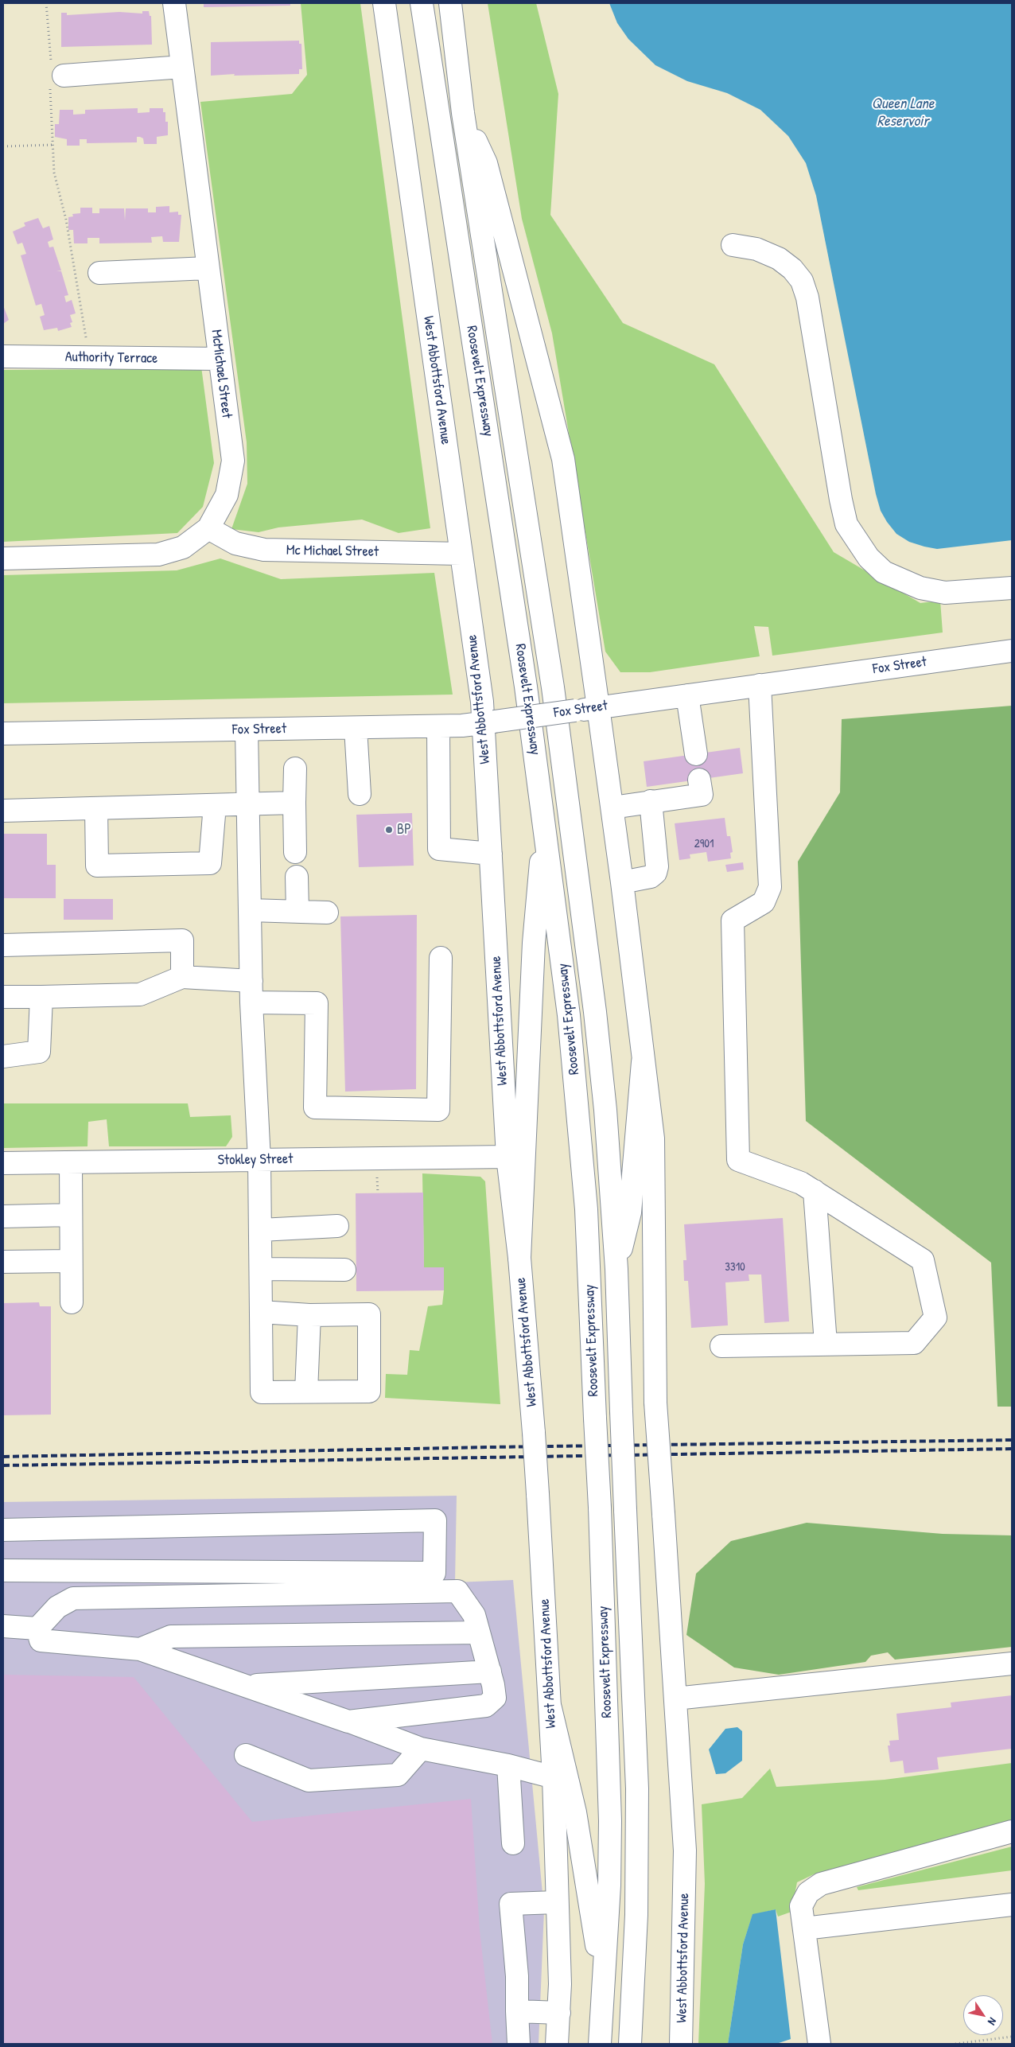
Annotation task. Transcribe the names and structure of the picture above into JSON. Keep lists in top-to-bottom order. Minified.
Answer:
{"streets":{"main road":["Authority Terrace","McMichael Street","West Abbottsford Avenue","Roosevelt Expressway","Mc Michael Street","Fox Street","Stokley Street"]},"crossings":[["Authority Terrace","McMichael Street"],["McMichael Street","Mc Michael Street"],["West Abbottsford Avenue","Roosevelt Expressway"],["West Abbottsford Avenue","Mc Michael Street"],["West Abbottsford Avenue","Fox Street"],["West Abbottsford Avenue","Stokley Street"]],"water":["Queen Lane Reservoir"],"places":["BP"],"house_numbers":["2901","3310"],"north":"bottom right"}
